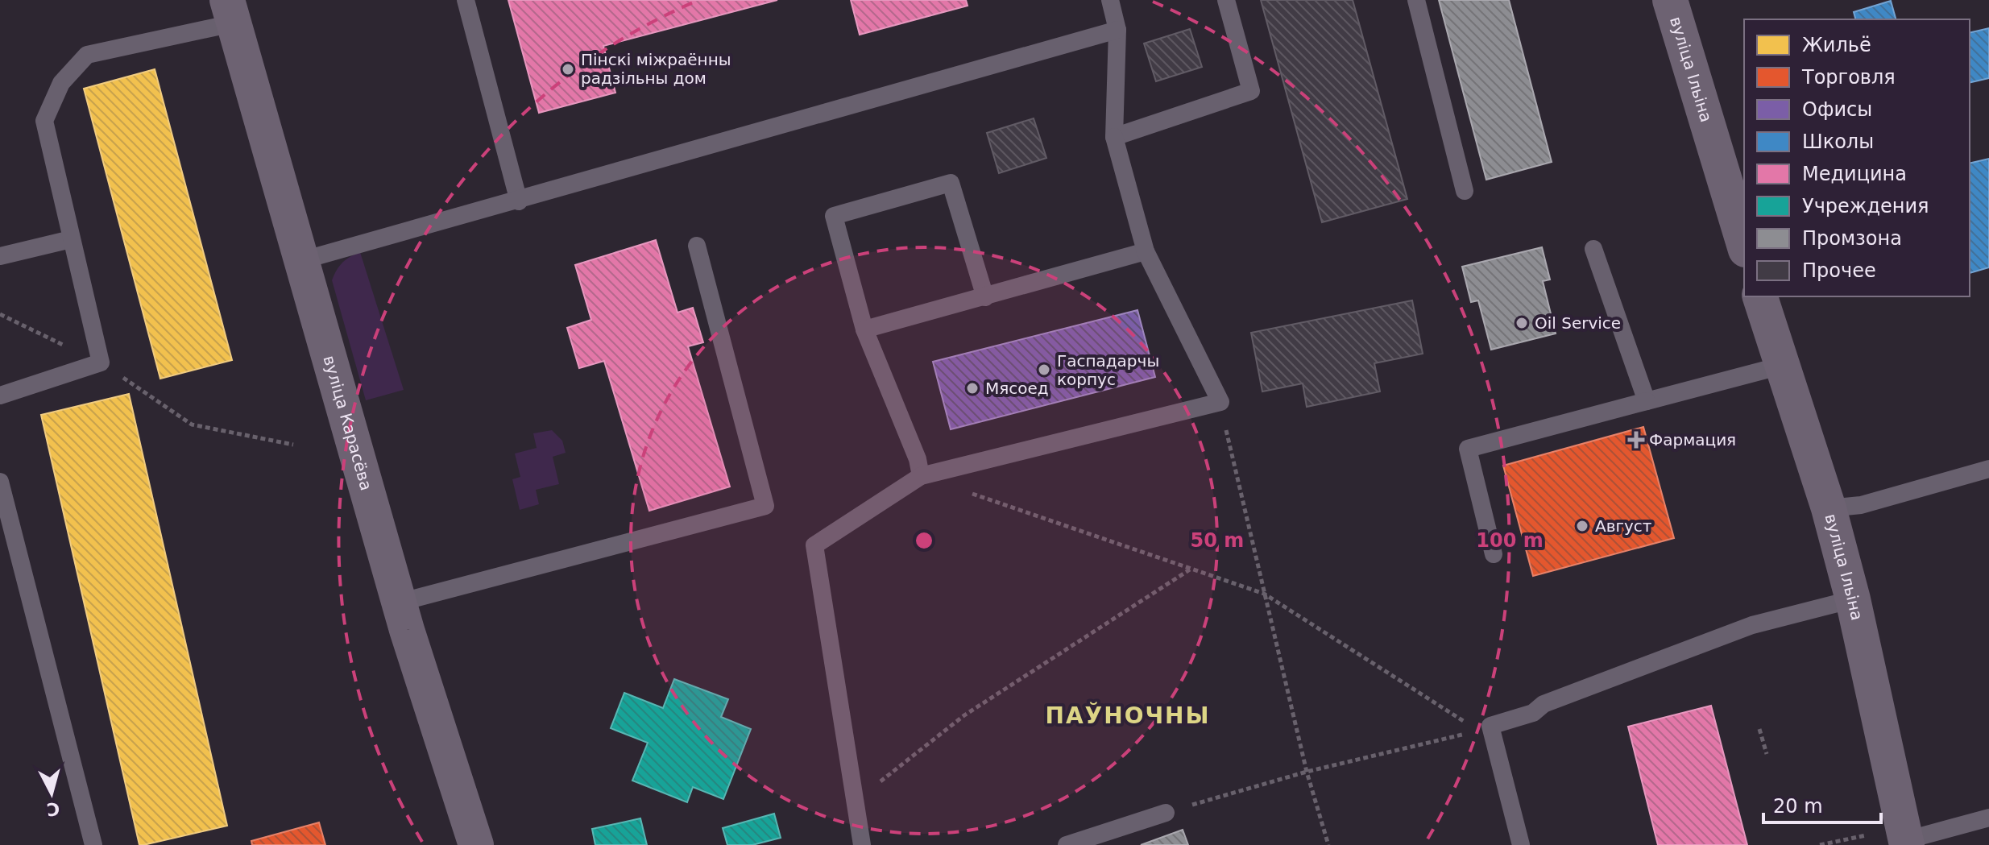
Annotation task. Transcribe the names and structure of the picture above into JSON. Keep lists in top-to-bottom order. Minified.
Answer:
{"streets":{"street":["вуліца Ільіна","вуліца Карасёва"]},"districts":["ПАЎНОЧНЫ"],"places":{"other":["Пінскі міжраённы радзільны дом","Oil Service","Гаспадарчы корпус","Мясоед","Август"],"health":["Фармация"]},"legend":["Жильё","Торговля","Офисы","Школы","Медицина","Учреждения","Промзона","Прочее"],"scale_bar":"20 m","north":"bottom","rings":["50 m","100 m"]}
